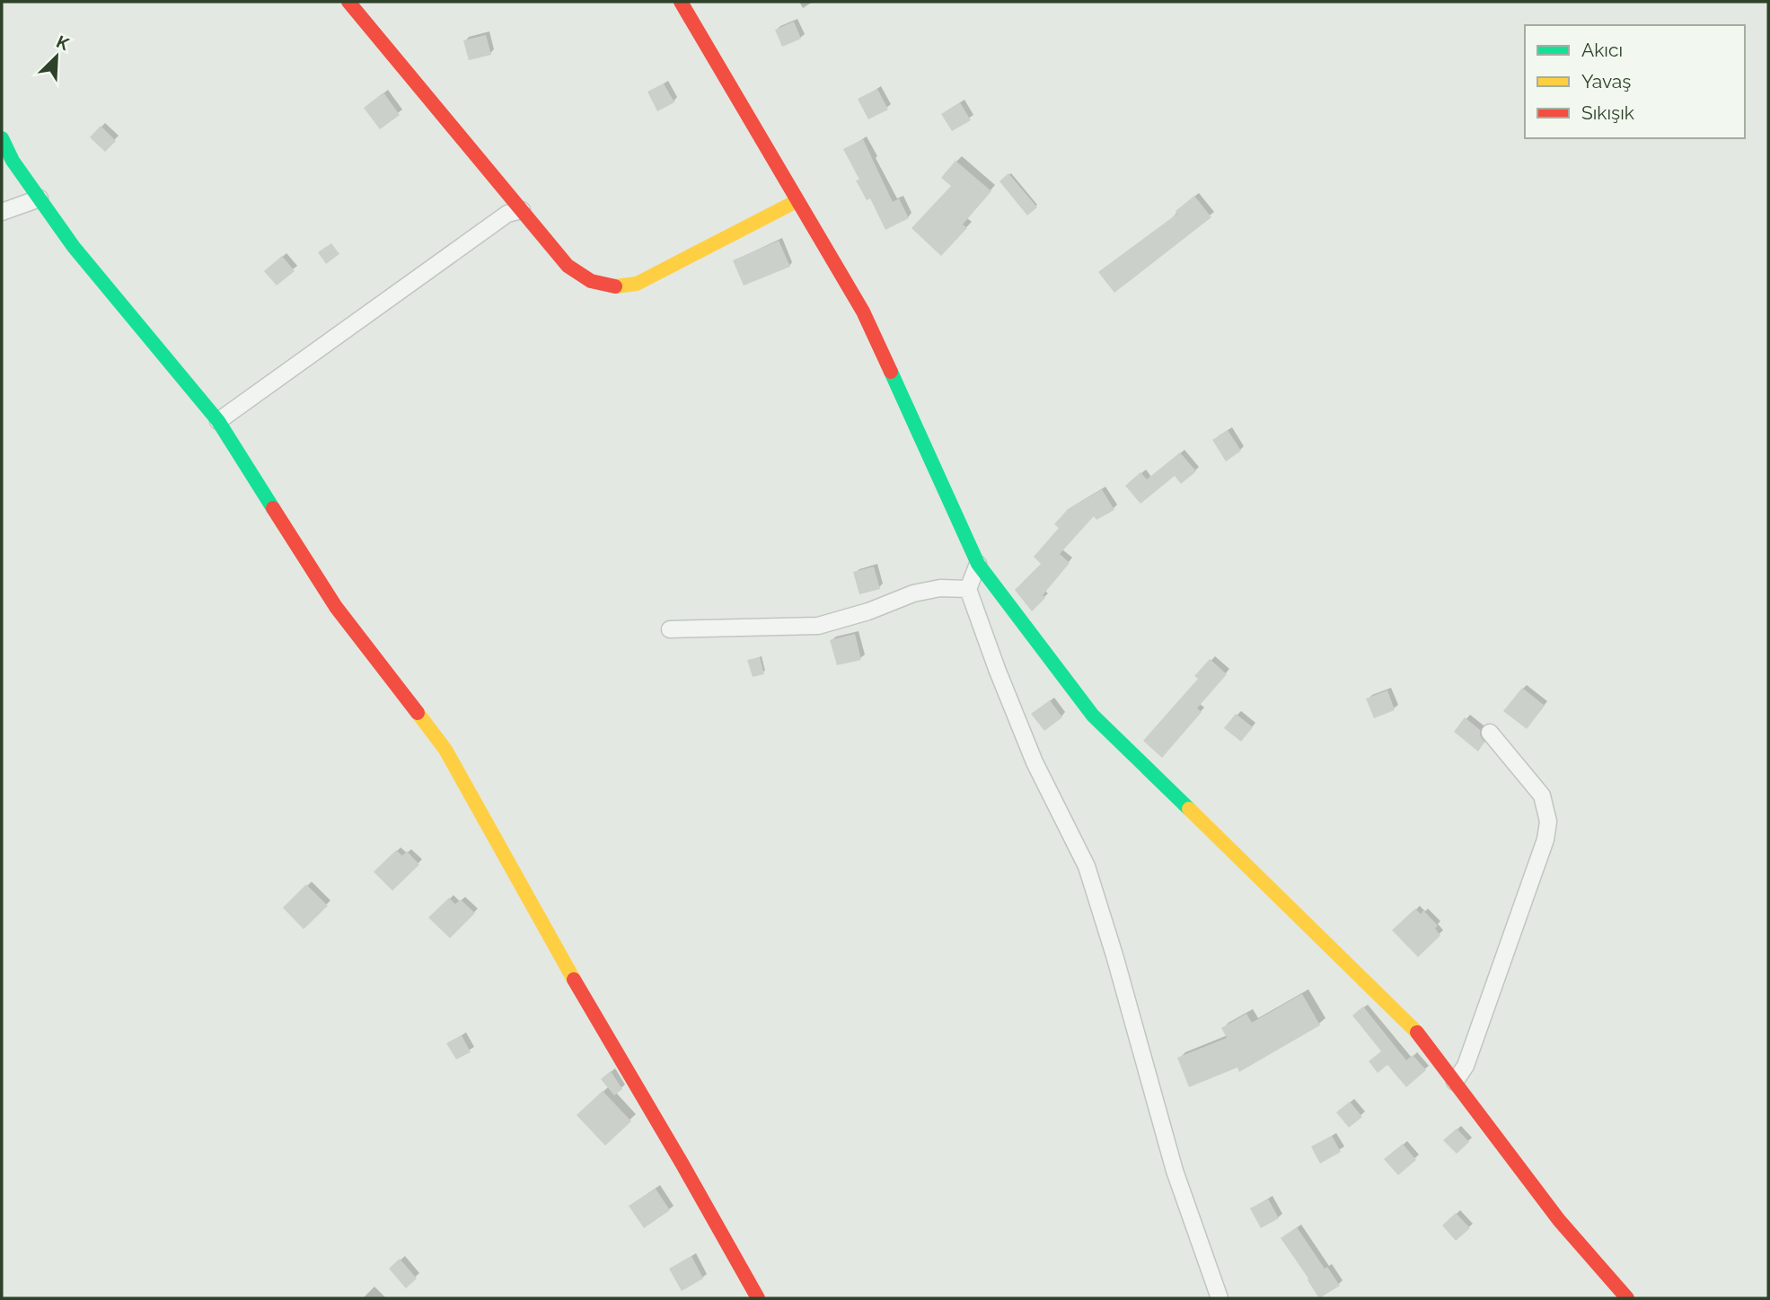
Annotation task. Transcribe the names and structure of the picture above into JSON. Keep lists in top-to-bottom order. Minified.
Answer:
{"legend":["Akıcı","Yavaş","Sıkışık"],"north":"top right"}
